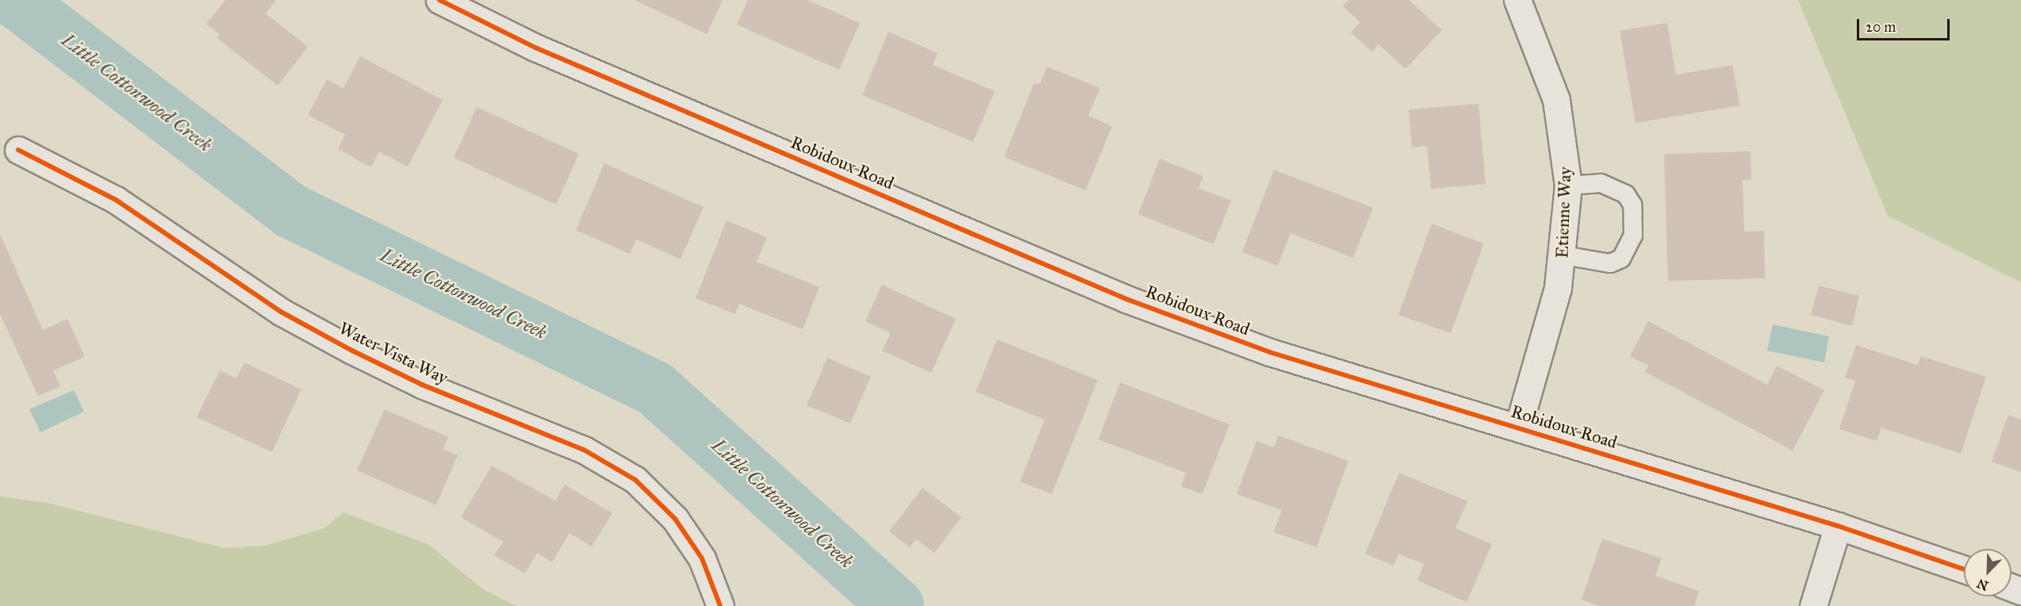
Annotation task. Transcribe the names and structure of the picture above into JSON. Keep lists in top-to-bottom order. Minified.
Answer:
{"streets":{"street":["Robidoux Road","Etienne Way","Water Vista Way"]},"crossings":[["Robidoux Road","Etienne Way"]],"water":["Little Cottonwood Creek"],"scale_bar":"20 m","north":"bottom left"}
